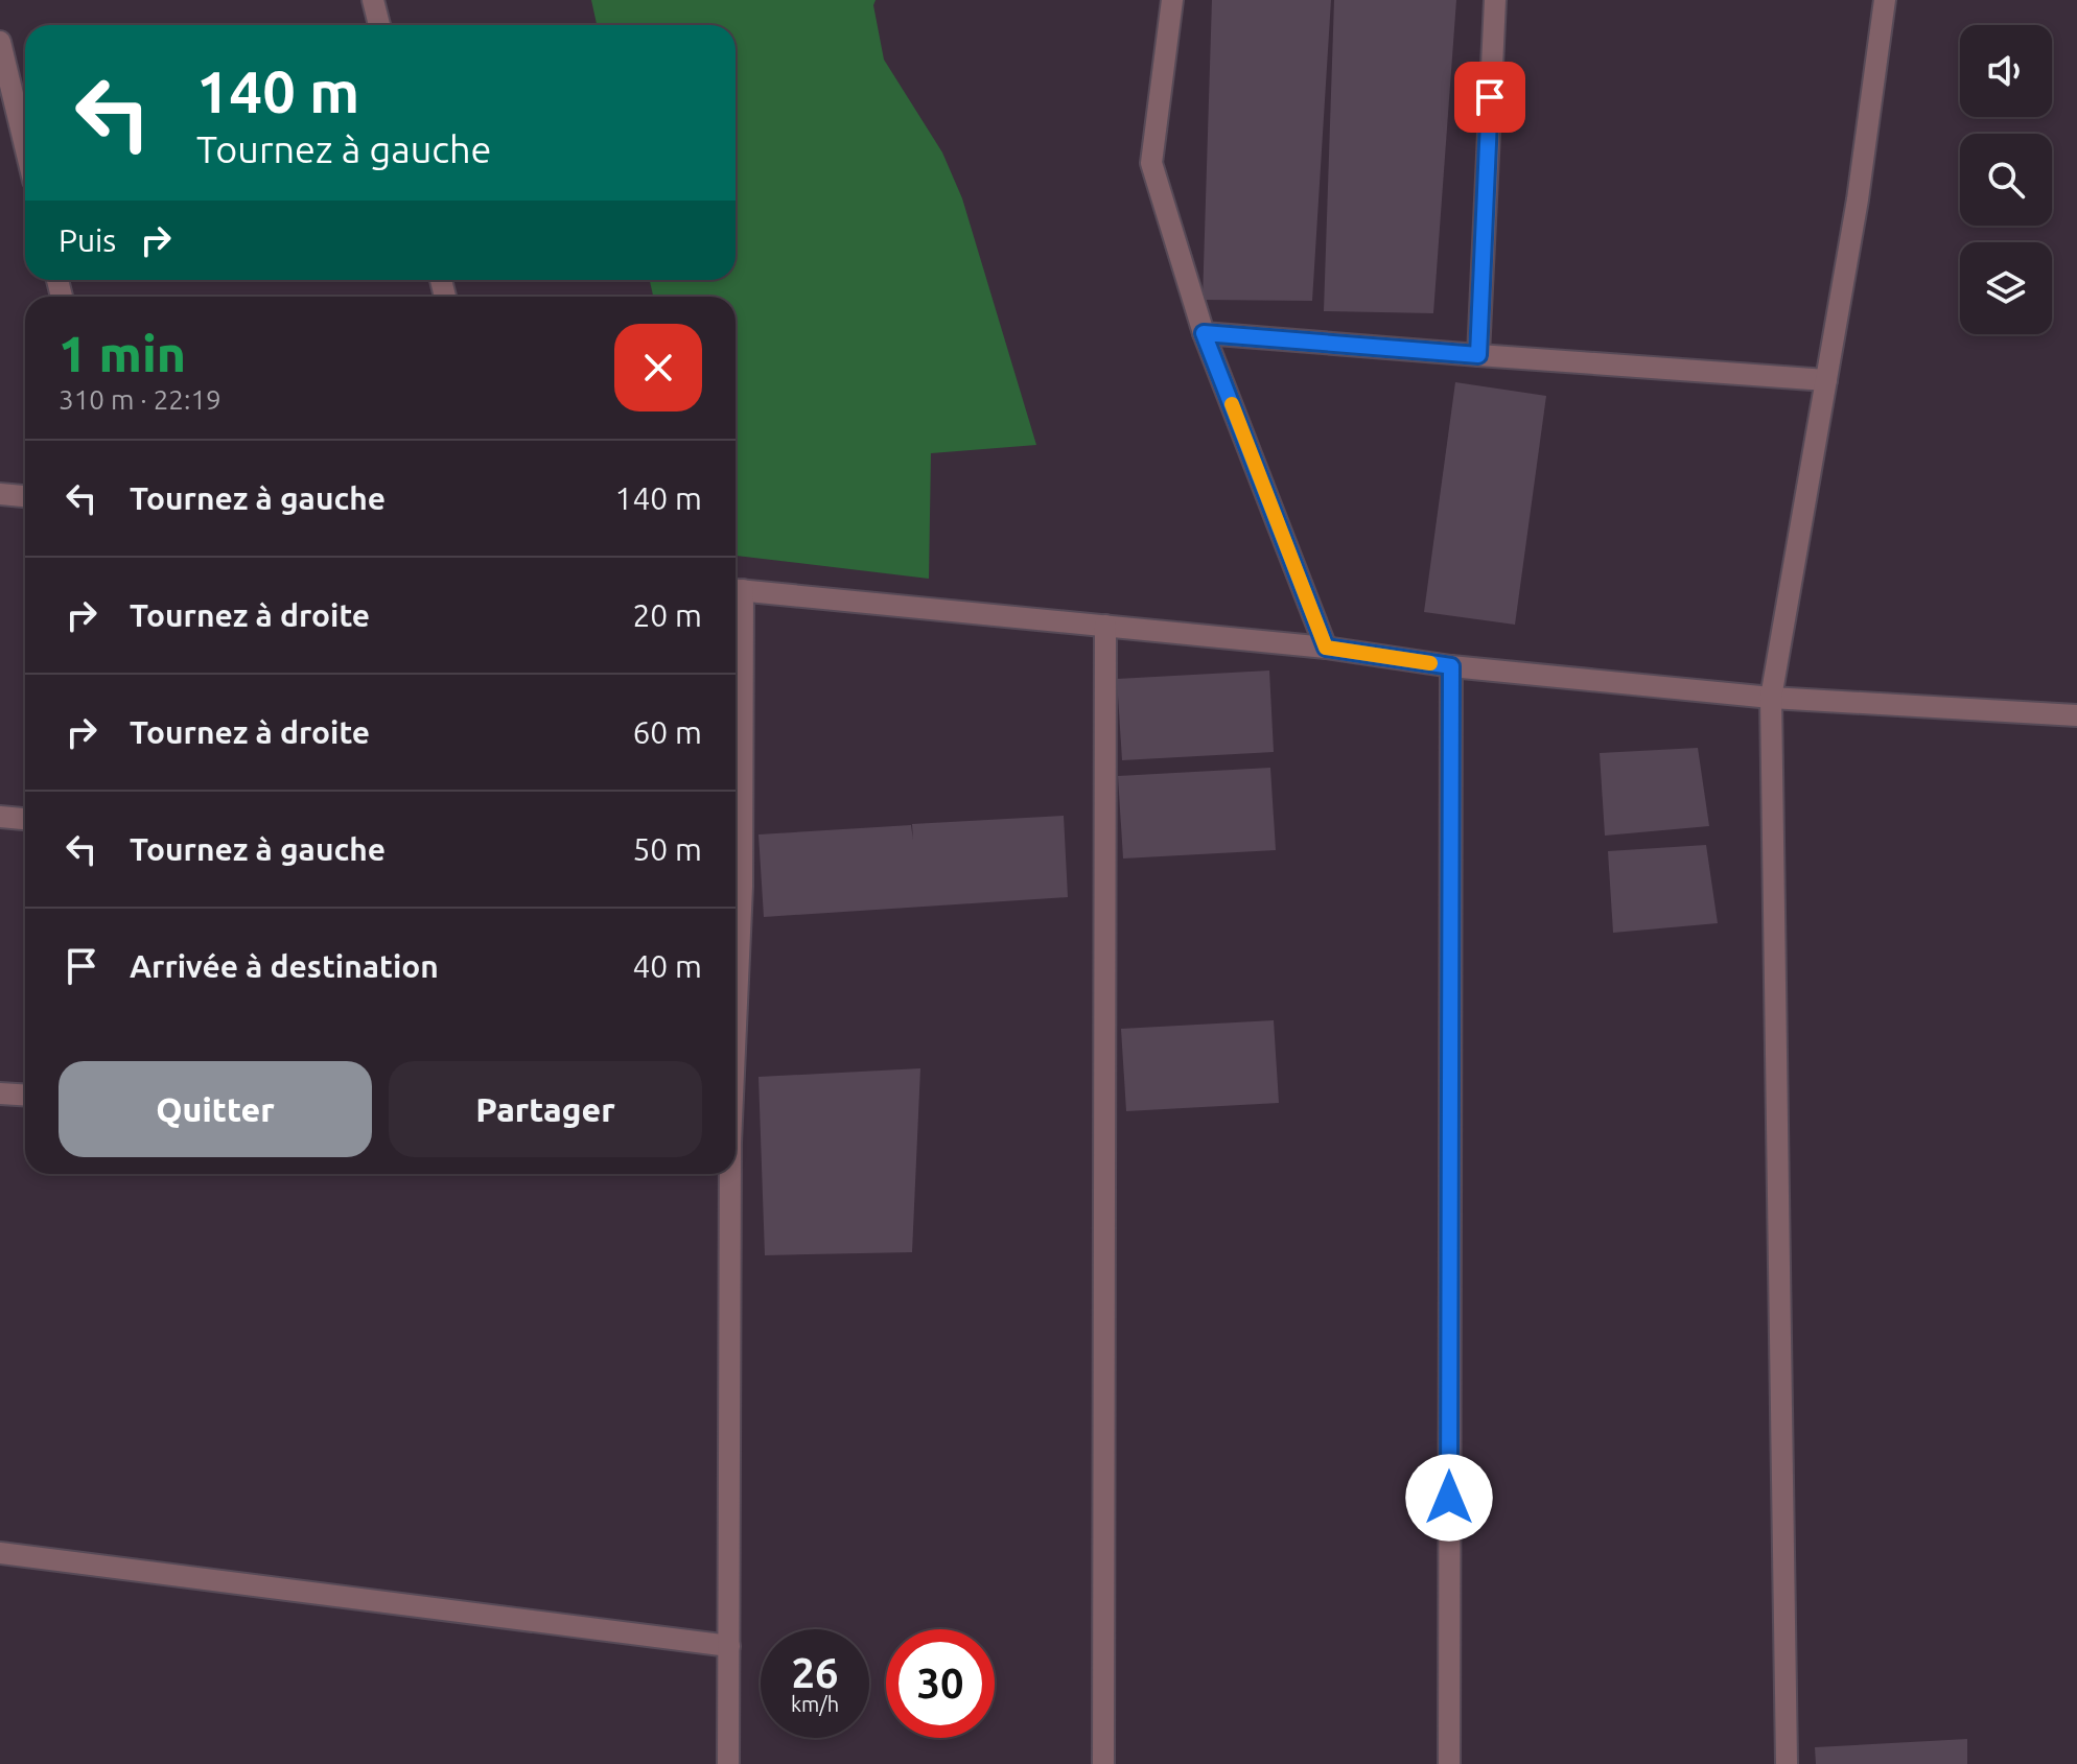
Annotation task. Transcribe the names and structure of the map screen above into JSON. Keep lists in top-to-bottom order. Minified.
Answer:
{"page":{"turn":["140 m","Tournez à gauche"],"then":"Puis","heading":["1 min","310 m · 22:19"],"list":[{"name":"Tournez à gauche","value":"140 m"},{"name":"Tournez à droite","value":"20 m"},{"name":"Tournez à droite","value":"60 m"},{"name":"Tournez à gauche","value":"50 m"},{"name":"Arrivée à destination","value":"40 m"}],"buttons":["Quitter","Partager"],"speed":"26 km/h","limit":"30"}}
